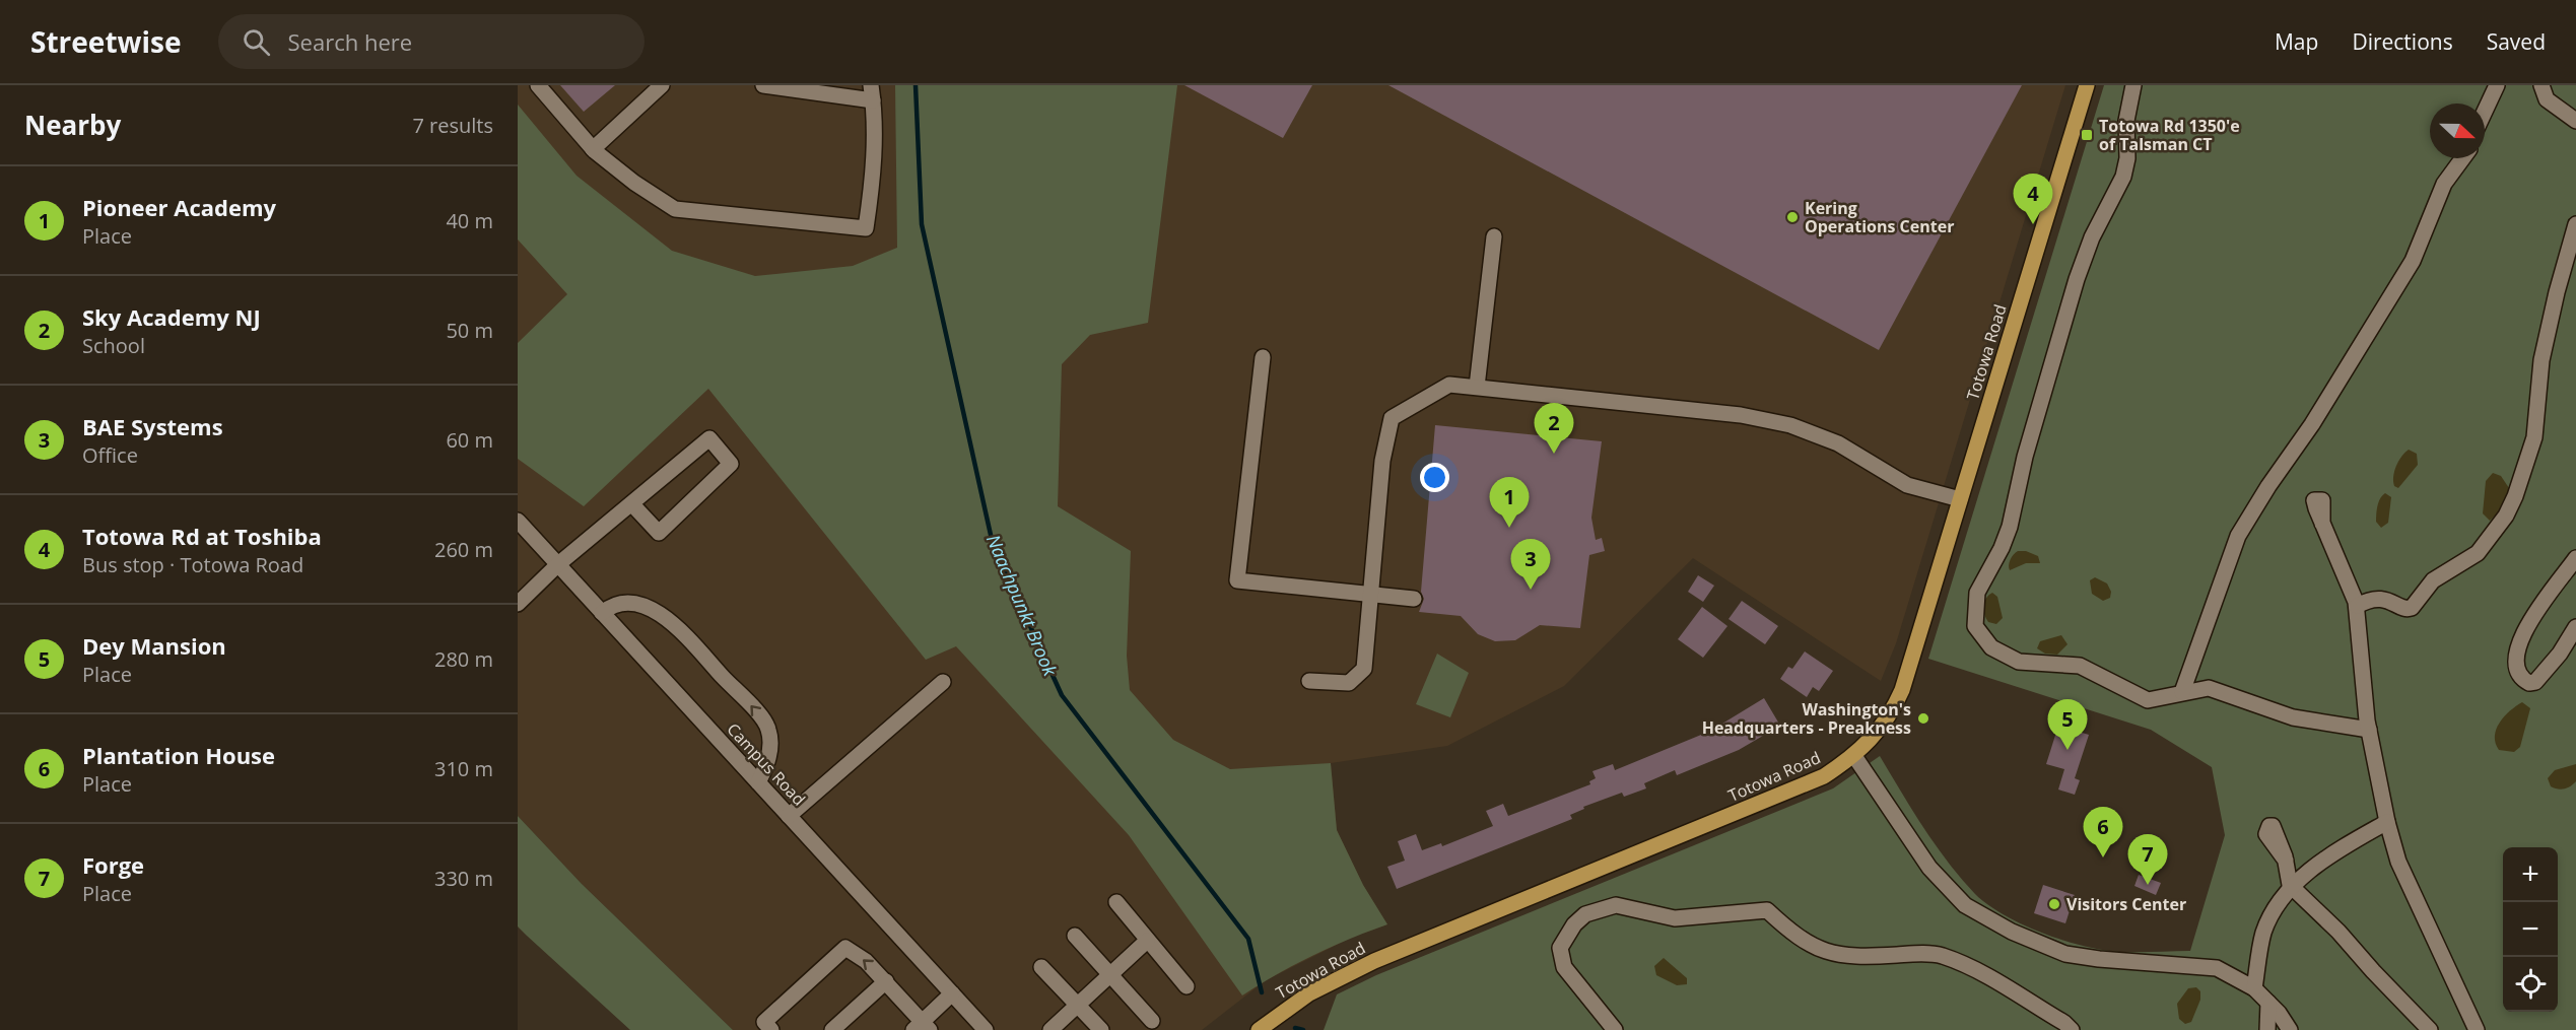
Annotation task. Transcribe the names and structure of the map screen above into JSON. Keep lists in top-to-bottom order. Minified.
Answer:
{"streets":{"main road":["Totowa Road"],"street":["Campus Road"]},"water":["Naachpunkt Brook"],"places":{"transit":["Totowa Rd 1350'e of Talsman CT"],"other":["Kering Operations Center","Washington's Headquarters - Preakness","Visitors Center"]},"north":"right","page":{"header":"Streetwise","search":"Search here","nav":["Map","Directions","Saved"],"heading":["Nearby","7 results"],"list":[{"mark":"1","name":"Pioneer Academy","note":"Place","value":"40 m"},{"mark":"2","name":"Sky Academy NJ","note":"School","value":"50 m"},{"mark":"3","name":"BAE Systems","note":"Office","value":"60 m"},{"mark":"4","name":"Totowa Rd at Toshiba","note":"Bus stop · Totowa Road","value":"260 m"},{"mark":"5","name":"Dey Mansion","note":"Place","value":"280 m"},{"mark":"6","name":"Plantation House","note":"Place","value":"310 m"},{"mark":"7","name":"Forge","note":"Place","value":"330 m"}],"pins":["4","2","1","3","5","6","7"],"map_buttons":["+","−"]}}
